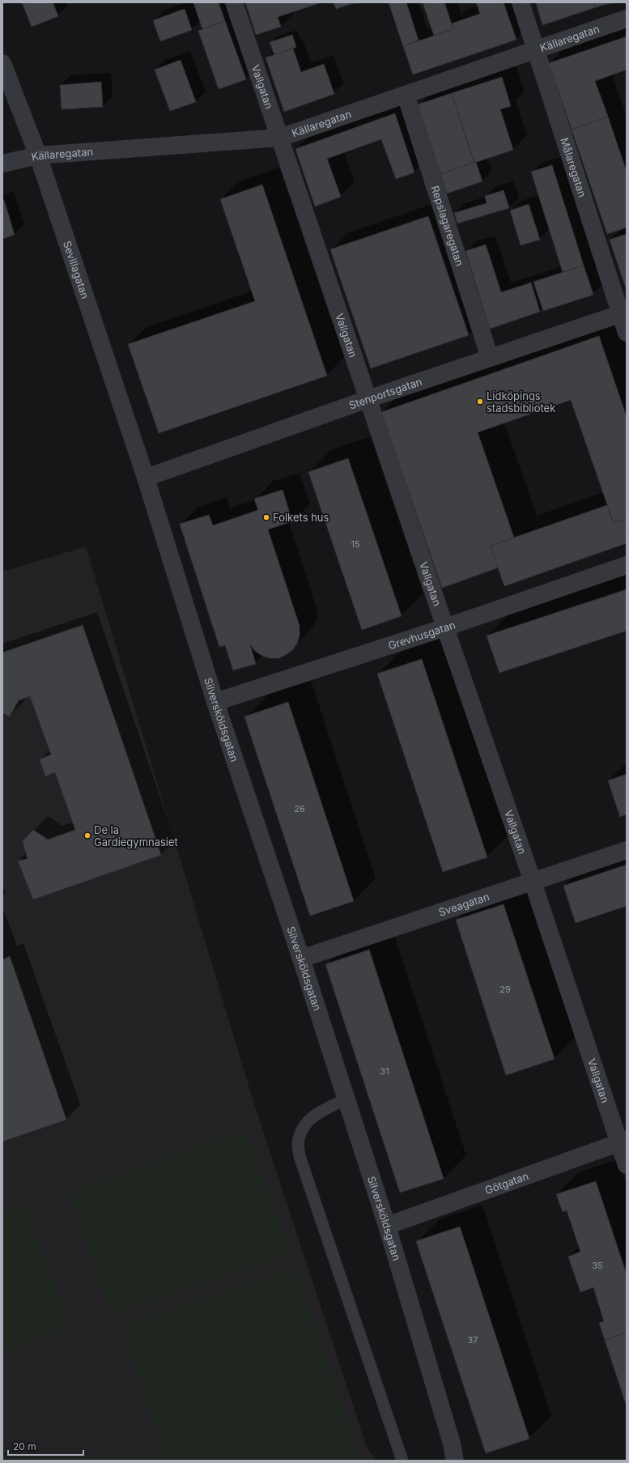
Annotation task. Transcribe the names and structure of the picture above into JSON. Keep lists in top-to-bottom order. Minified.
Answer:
{"streets":{"street":["Källaregatan","Vallgatan","Målaregatan","Repslagaregatan","Sevillagatan","Stenportsgatan","Grevhusgatan","Silversköldsgatan","Sveagatan","Götgatan"]},"crossings":[["Källaregatan","Vallgatan"],["Källaregatan","Målaregatan"],["Källaregatan","Repslagaregatan"],["Källaregatan","Sevillagatan"],["Vallgatan","Stenportsgatan"],["Vallgatan","Grevhusgatan"],["Vallgatan","Sveagatan"],["Vallgatan","Götgatan"],["Målaregatan","Stenportsgatan"],["Repslagaregatan","Stenportsgatan"],["Sevillagatan","Stenportsgatan"],["Sevillagatan","Silversköldsgatan"],["Stenportsgatan","Silversköldsgatan"],["Grevhusgatan","Silversköldsgatan"],["Silversköldsgatan","Sveagatan"],["Silversköldsgatan","Götgatan"]],"places":["Lidköpings stadsbibliotek","Folkets hus","De la Gardiegymnasiet"],"house_numbers":["15","26","29","31","35","37"],"scale_bar":"20 m"}
